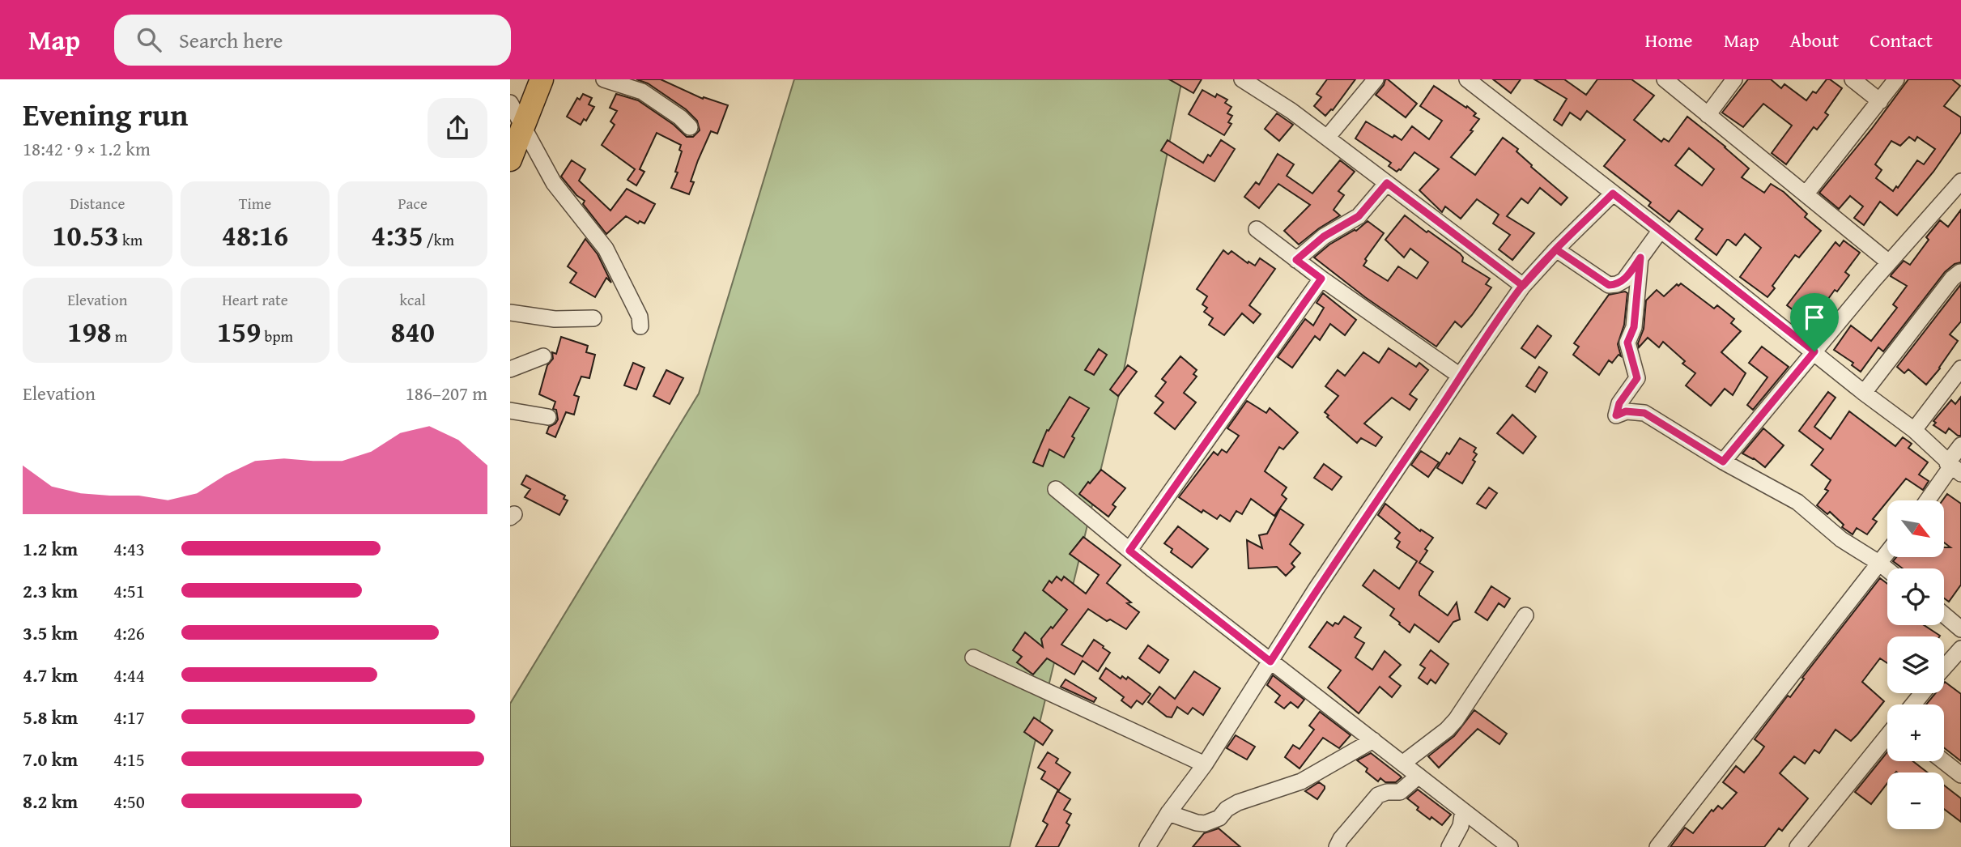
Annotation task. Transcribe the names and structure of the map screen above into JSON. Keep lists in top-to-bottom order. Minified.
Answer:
{"north":"bottom right","page":{"header":"Map","search":"Search here","nav":["Home","Map","About","Contact"],"heading":["Evening run","18:42 · 9 × 1.2 km"],"stats":[["Distance","10.53 km"],["Time","48:16"],["Pace","4:35 /km"],["Elevation","198 m"],["Heart rate","159 bpm"],["kcal","840"]],"chart":["Elevation","186–207 m"],"map_buttons":["+","−"],"list":[{"name":"1.2 km","note":"4:43"},{"name":"2.3 km","note":"4:51"},{"name":"3.5 km","note":"4:26"},{"name":"4.7 km","note":"4:44"},{"name":"5.8 km","note":"4:17"},{"name":"7.0 km","note":"4:15"},{"name":"8.2 km","note":"4:50"}]}}
